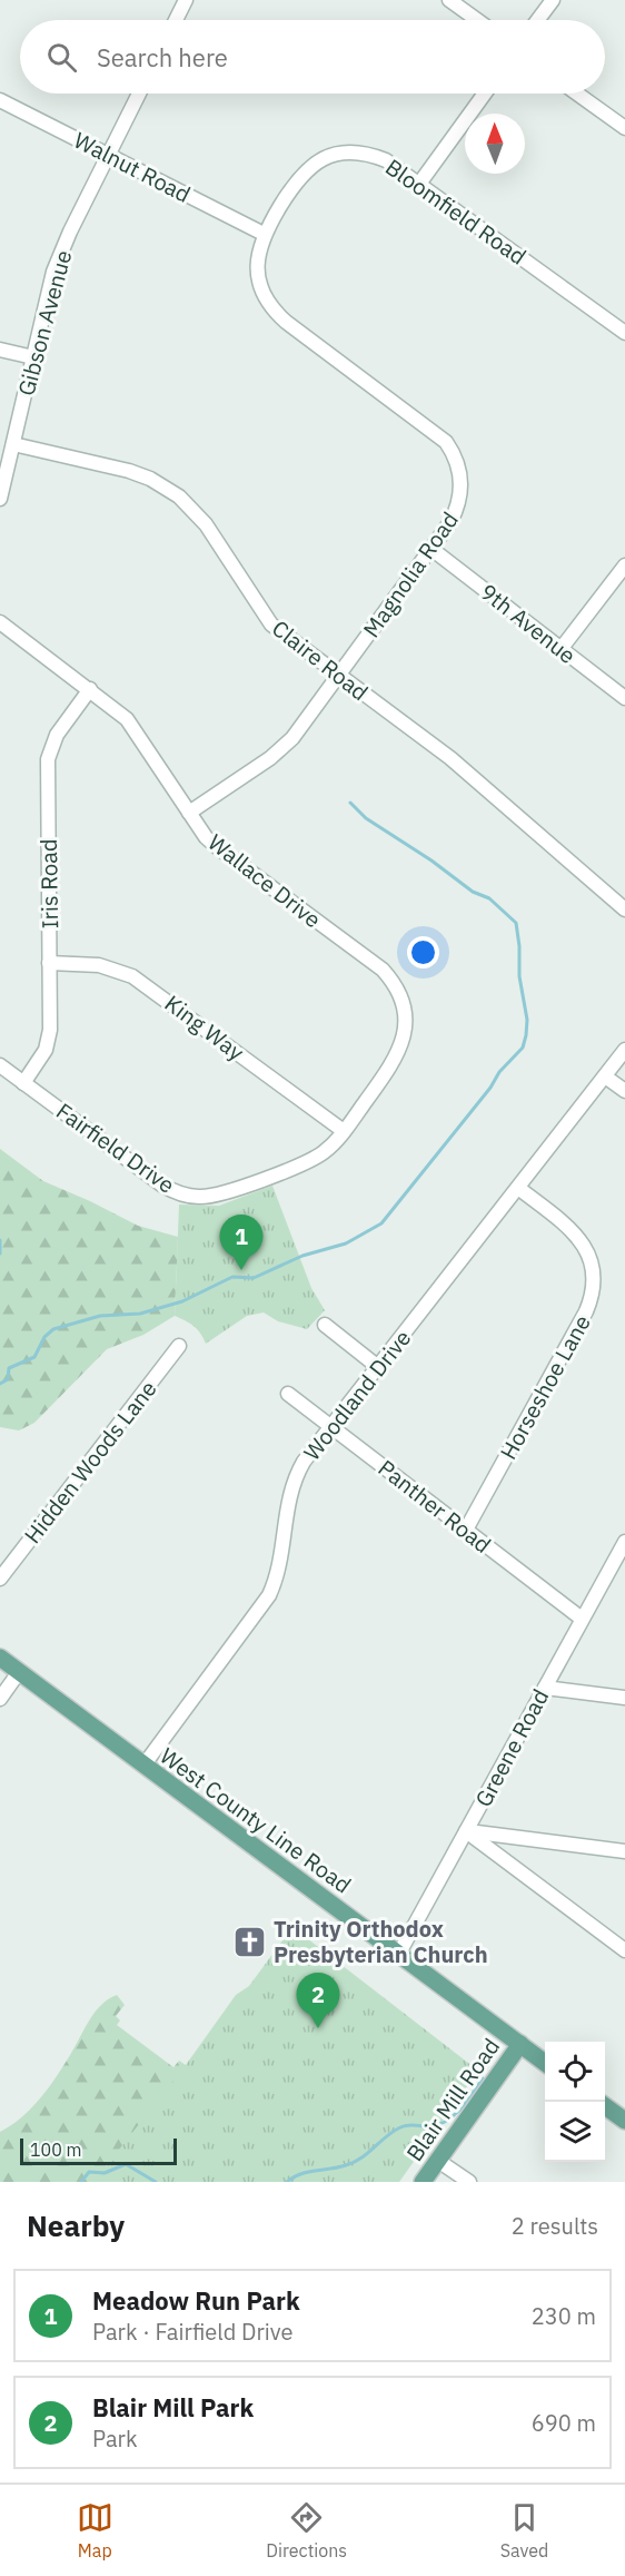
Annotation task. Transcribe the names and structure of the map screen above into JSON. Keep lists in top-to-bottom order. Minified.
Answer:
{"streets":{"main road":["West County Line Road","Blair Mill Road"],"street":["Walnut Road","Bloomfield Road","Gibson Avenue","Magnolia Road","9th Avenue","Claire Road","Wallace Drive","Iris Road","King Way","Fairfield Drive","Horseshoe Lane","Woodland Drive","Hidden Woods Lane","Panther Road","Greene Road"]},"crossings":[["Walnut Road","Bloomfield Road"],["Walnut Road","Gibson Avenue"],["Walnut Road","Magnolia Road"],["Bloomfield Road","Magnolia Road"],["Gibson Avenue","Claire Road"],["Magnolia Road","9th Avenue"],["Magnolia Road","Claire Road"],["Magnolia Road","Wallace Drive"],["Wallace Drive","Iris Road"],["Wallace Drive","King Way"],["Wallace Drive","Fairfield Drive"],["Iris Road","King Way"],["Iris Road","Fairfield Drive"],["King Way","Fairfield Drive"],["Horseshoe Lane","Woodland Drive"],["Horseshoe Lane","Panther Road"],["Woodland Drive","Panther Road"],["Woodland Drive","West County Line Road"],["Panther Road","Greene Road"],["Greene Road","West County Line Road"],["West County Line Road","Blair Mill Road"]],"places":{"church":["Trinity Orthodox Presbyterian Church"]},"scale_bar":"100 m","north":"top","page":{"search":"Search here","pins":["1","2"],"scale":"100 m","heading":["Nearby","2 results"],"list":[{"mark":"1","name":"Meadow Run Park","note":"Park · Fairfield Drive","value":"230 m"},{"mark":"2","name":"Blair Mill Park","note":"Park","value":"690 m"}],"nav":["Map","Directions","Saved"]}}
